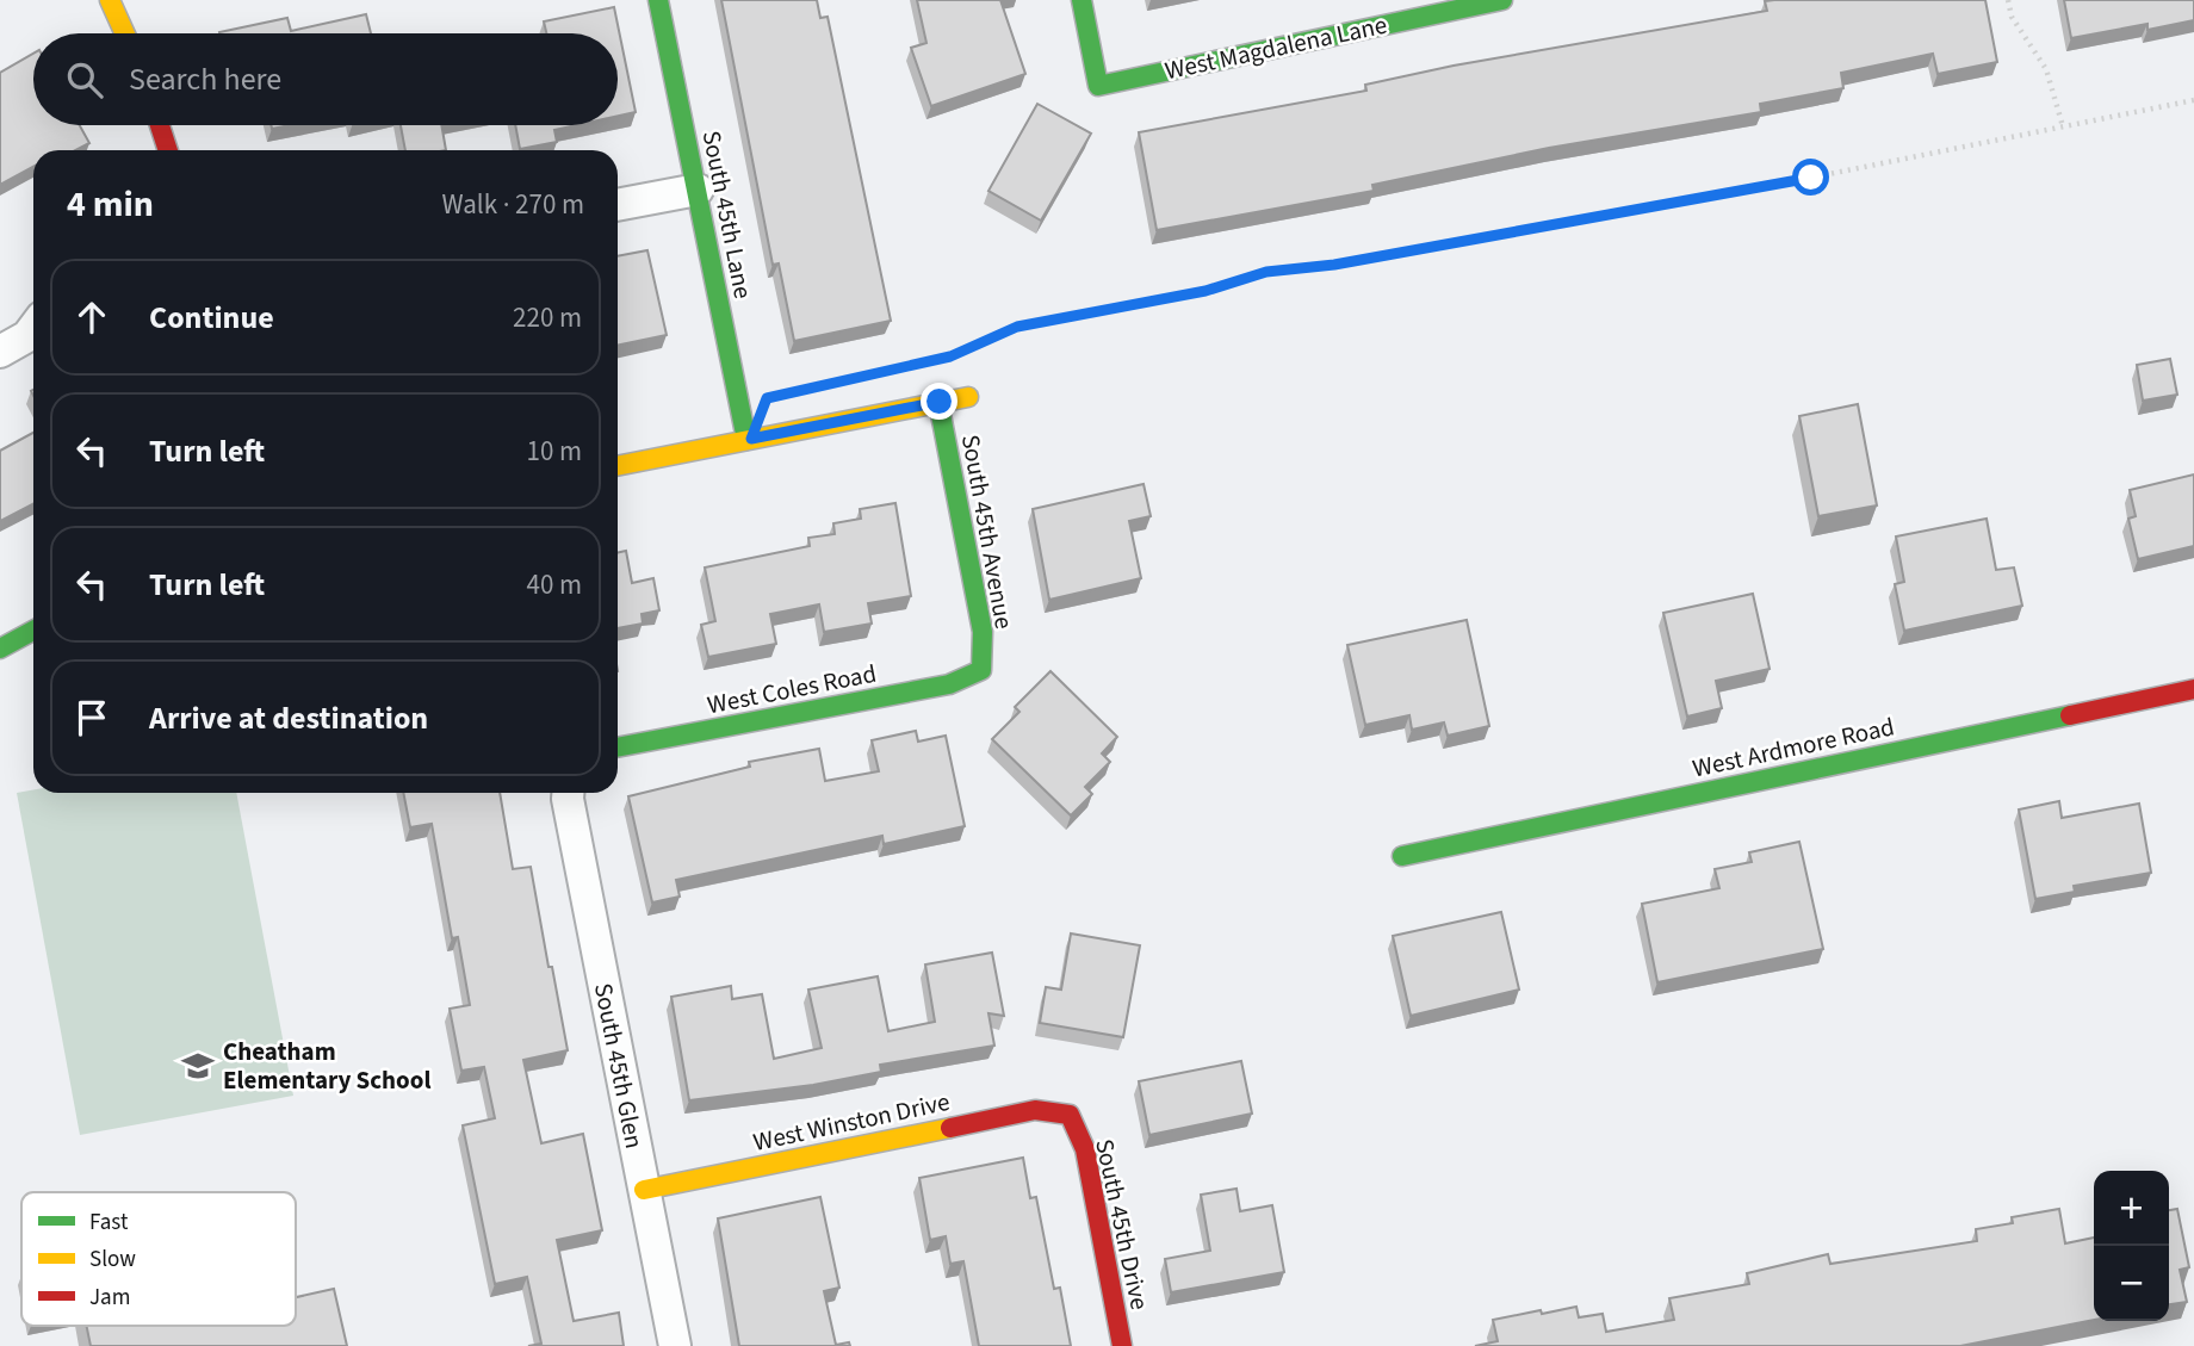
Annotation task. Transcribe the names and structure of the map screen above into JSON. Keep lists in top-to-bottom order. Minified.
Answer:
{"streets":{"street":["West Magdalena Lane","South 45th Lane","South 45th Avenue","West Coles Road","West Ardmore Road","South 45th Glen","West Winston Drive","South 45th Drive"]},"crossings":[["South 45th Avenue","West Coles Road"],["South 45th Glen","West Winston Drive"],["West Winston Drive","South 45th Drive"]],"places":{"school or university":["Cheatham Elementary School"]},"legend":["Fast","Slow","Jam"],"page":{"search":"Search here","heading":["4 min","Walk · 270 m"],"list":[["Continue","220 m"],["Turn left","10 m"],["Turn left","40 m"],"Arrive at destination"],"map_buttons":["+","−"]}}
